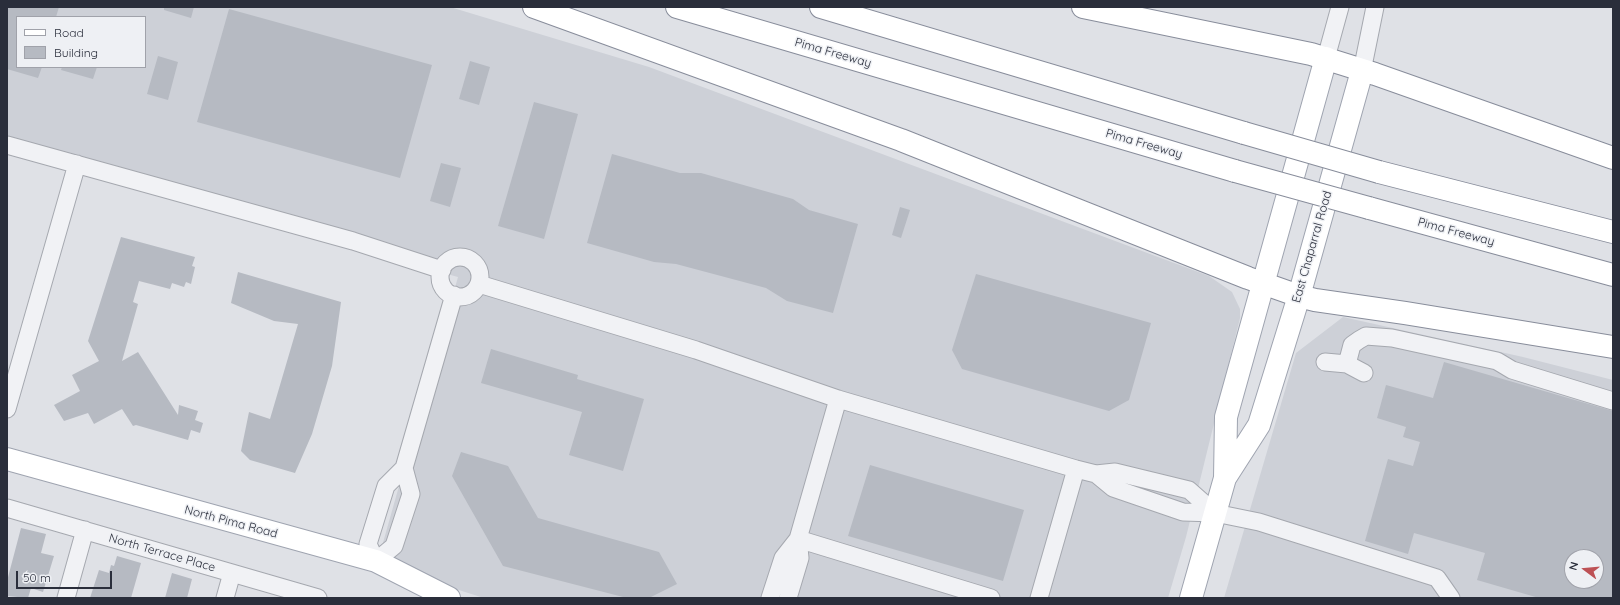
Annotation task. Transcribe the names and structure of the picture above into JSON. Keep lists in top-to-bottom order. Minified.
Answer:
{"streets":{"main road":["Pima Freeway","East Chaparral Road","North Pima Road"],"street":["North Terrace Place"]},"legend":["Road","Building"],"scale_bar":"50 m","north":"left"}
